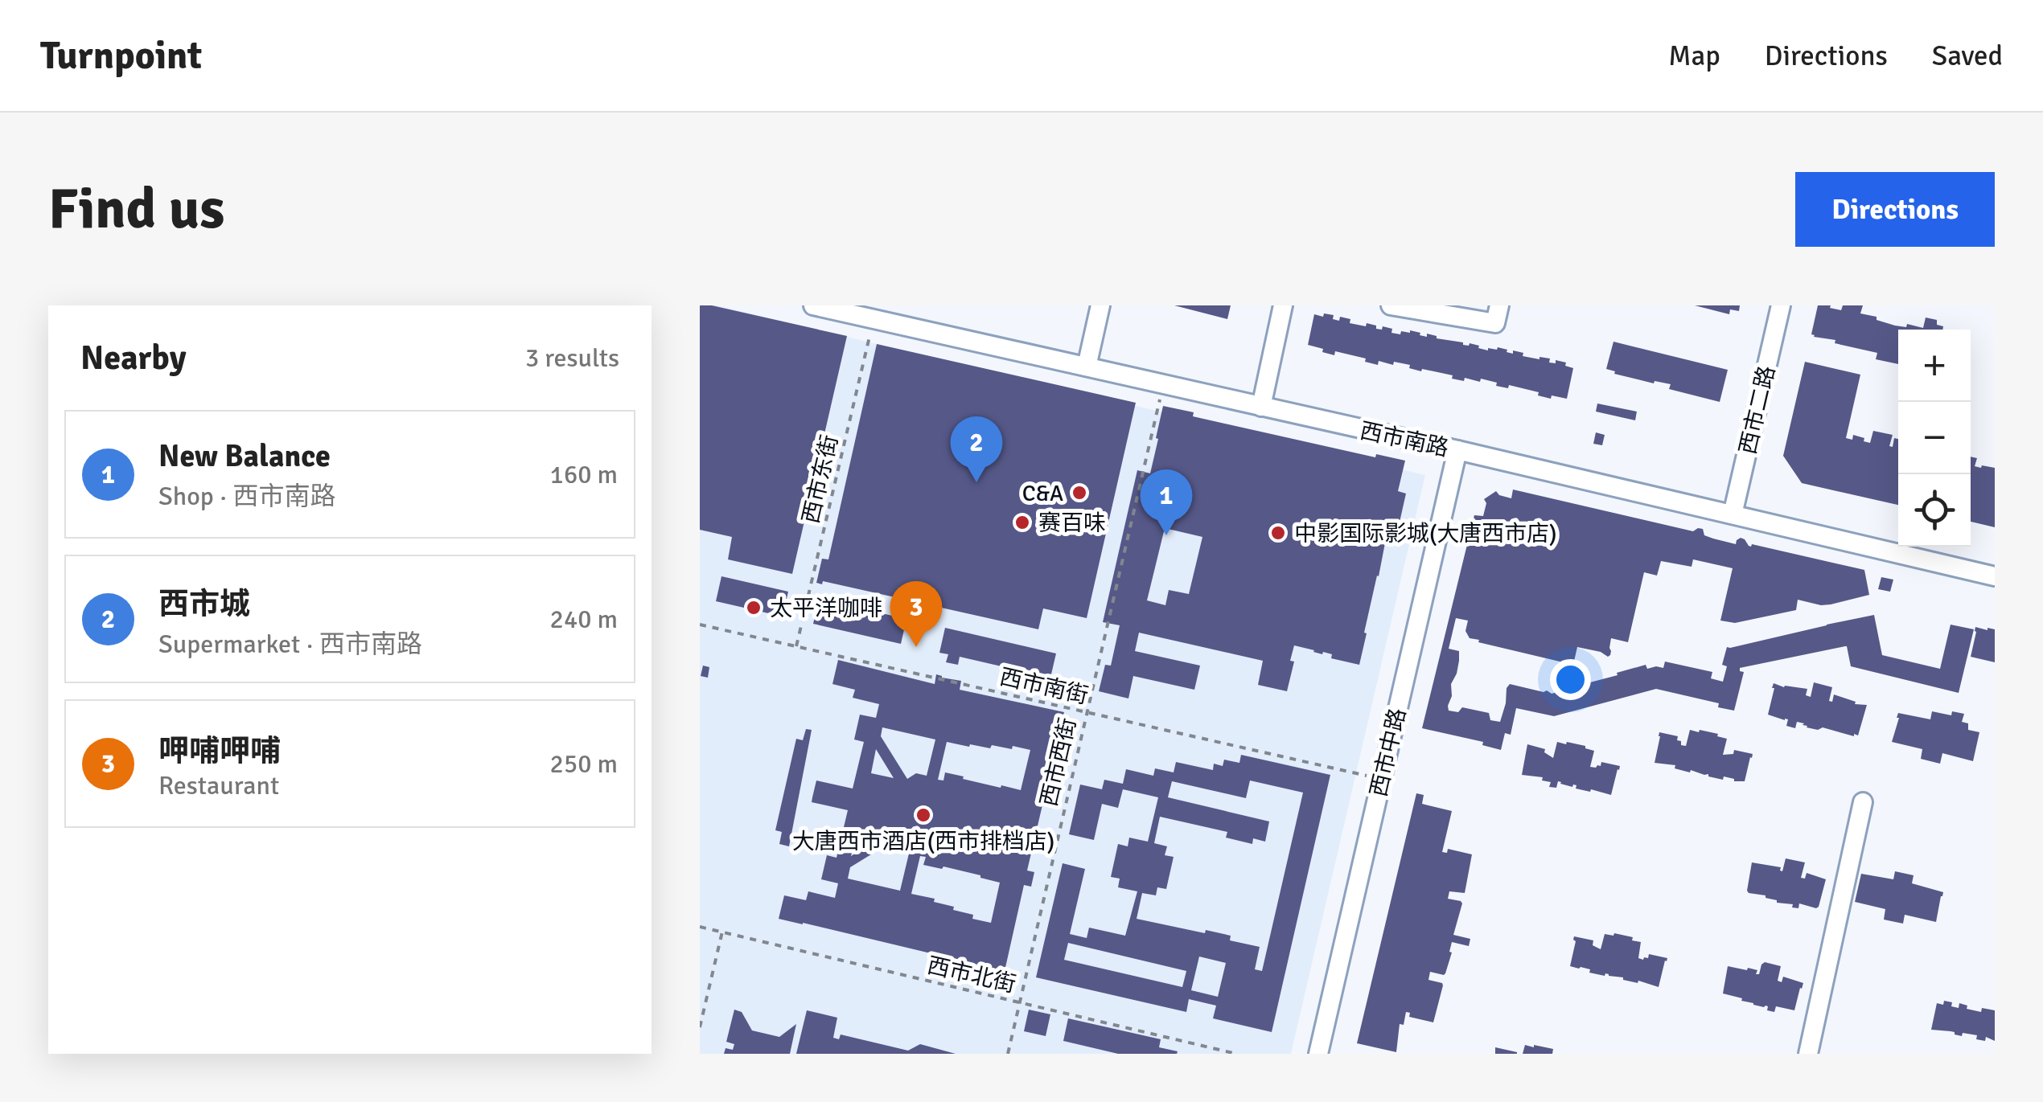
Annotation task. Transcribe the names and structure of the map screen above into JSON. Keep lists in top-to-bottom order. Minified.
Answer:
{"streets":{"street":["西市二路","西市南路","西市中路"],"path":["西市东街","西市南街","西市西街","西市北街"]},"crossings":[["西市二路","西市南路"],["西市南路","西市东街"],["西市南路","西市中路"],["西市南路","西市西街"],["西市东街","西市南街"],["西市南街","西市中路"],["西市南街","西市西街"],["西市西街","西市北街"]],"places":["C&A","赛百味","中影国际影城(大唐西市店)","太平洋咖啡","大唐西市酒店(西市排档店)"],"page":{"header":"Turnpoint","nav":["Map","Directions","Saved"],"buttons":"Directions","title":"Find us","heading":["Nearby","3 results"],"map_buttons":["+","−"],"list":[{"mark":"1","name":"New Balance","note":"Shop · 西市南路","value":"160 m"},{"mark":"2","name":"西市城","note":"Supermarket · 西市南路","value":"240 m"},{"mark":"3","name":"呷哺呷哺","note":"Restaurant","value":"250 m"}],"pins":["2","1","3"]}}
